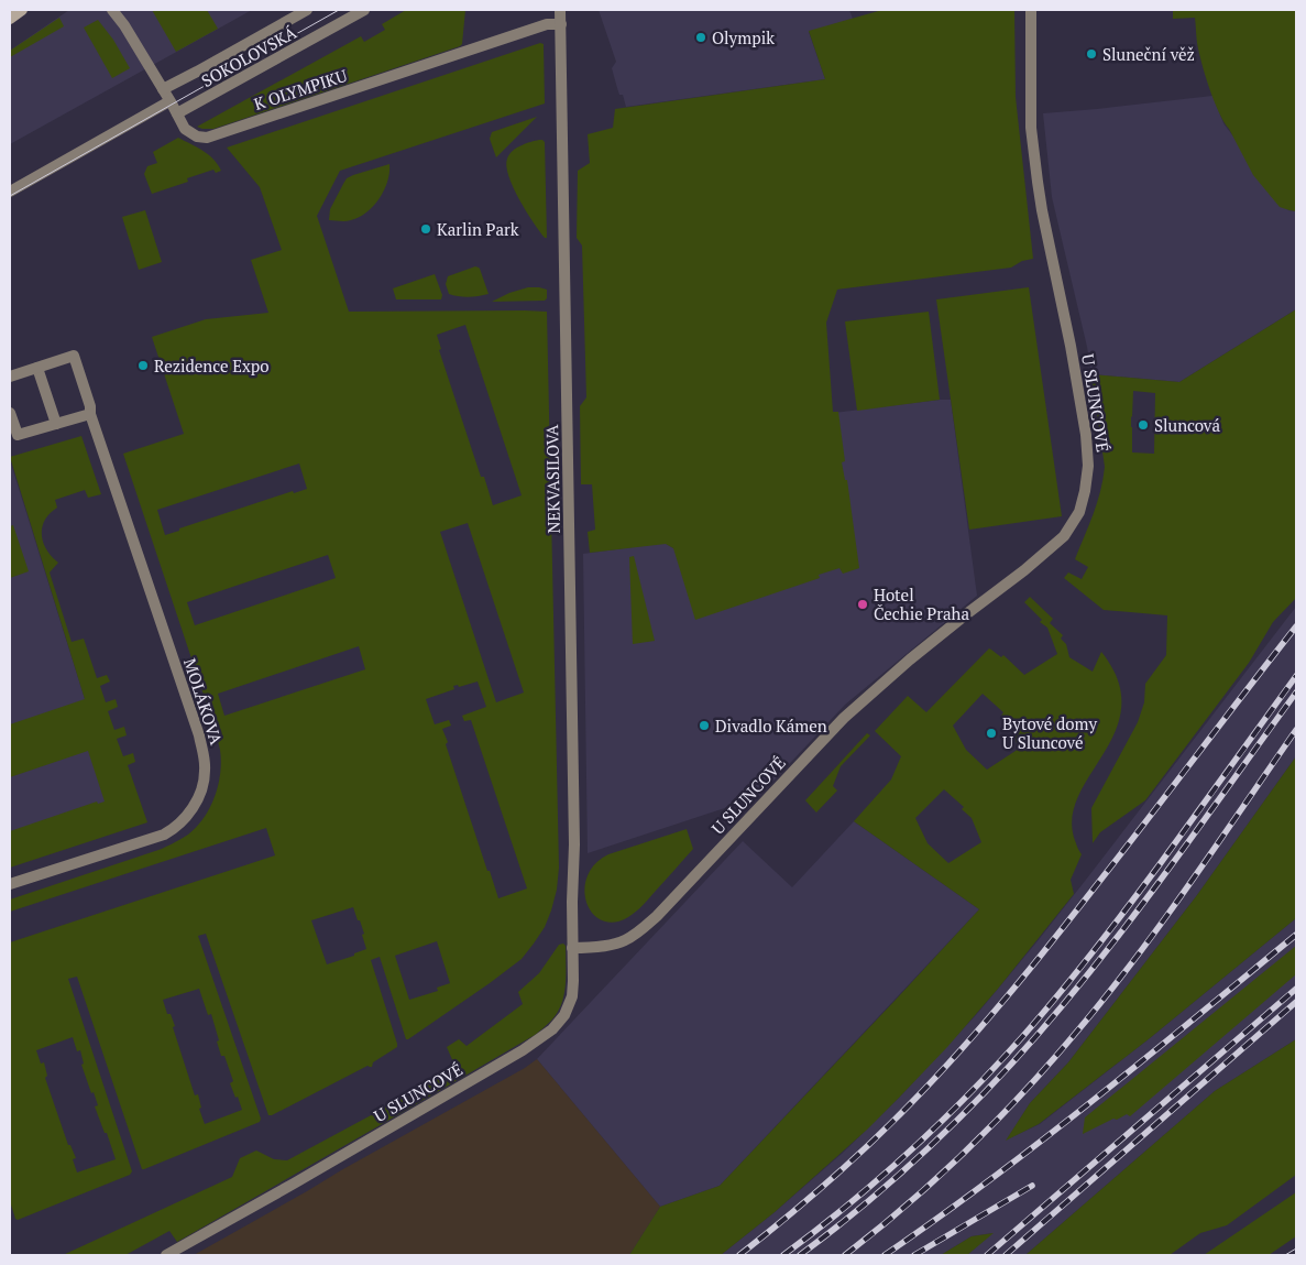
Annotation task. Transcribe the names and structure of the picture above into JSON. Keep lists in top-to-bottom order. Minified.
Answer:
{"streets":{"street":["SOKOLOVSKÁ","K OLYMPIKU","U SLUNCOVÉ","NEKVASILOVA","MOLÁKOVA"]},"crossings":[["SOKOLOVSKÁ","K OLYMPIKU"],["K OLYMPIKU","NEKVASILOVA"],["U SLUNCOVÉ","NEKVASILOVA"]],"places":["Olympik","Sluneční věž","Karlin Park","Rezidence Expo","Sluncová","Hotel Čechie Praha","Divadlo Kámen","Bytové domy U Sluncové"]}
